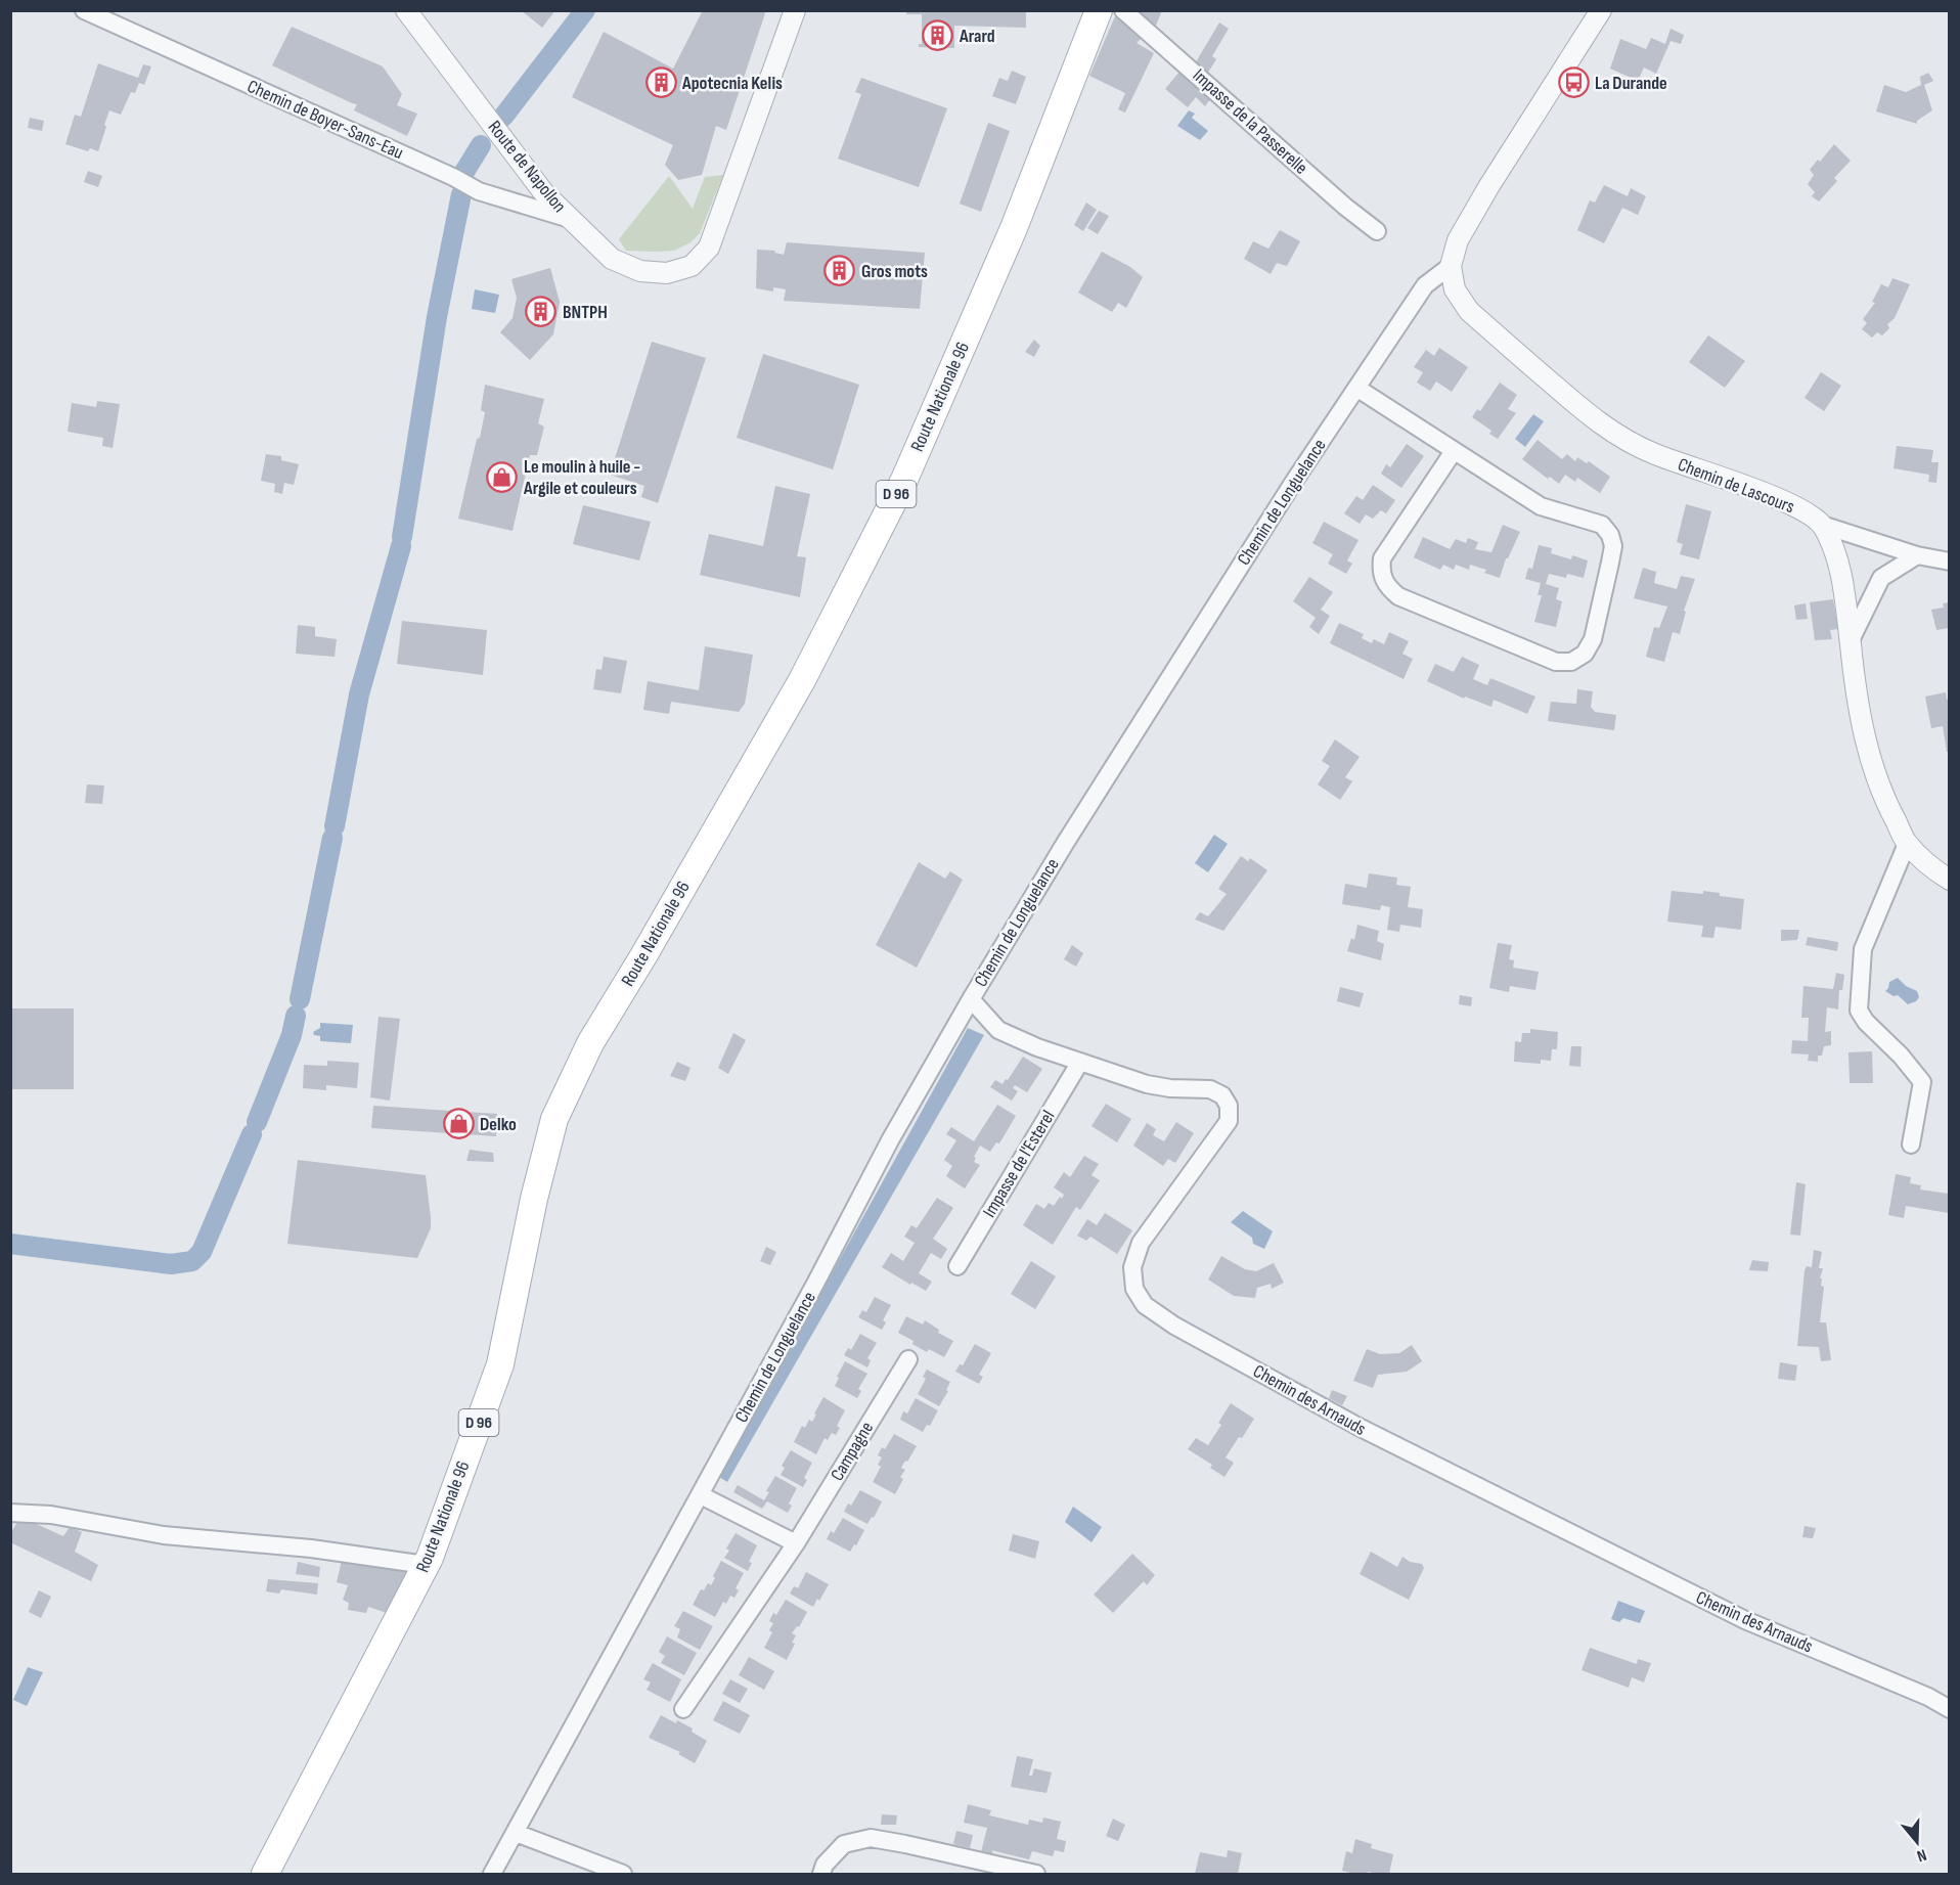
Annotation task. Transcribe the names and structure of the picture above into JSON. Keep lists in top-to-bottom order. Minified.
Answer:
{"streets":{"main road":["Route Nationale 96","D 96"],"street":["Chemin de Boyer-Sans-Eau","Impasse de la Passerelle","Route de Napollon","Chemin de Lascours","Chemin de Longuelance","Impasse de l'Esterel","Chemin des Arnauds","Campagne"]},"crossings":[["Chemin de Boyer-Sans-Eau","Route de Napollon"],["Chemin de Lascours","Chemin de Longuelance"],["Chemin de Longuelance","Chemin des Arnauds"],["Impasse de l'Esterel","Chemin des Arnauds"]],"places":{"building":["Arard","Apotecnia Kelis","Gros mots","BNTPH"],"bus stop":["La Durande"],"shop":["Le moulin à huile - Argile et couleurs","Delko"]},"north":"bottom"}
